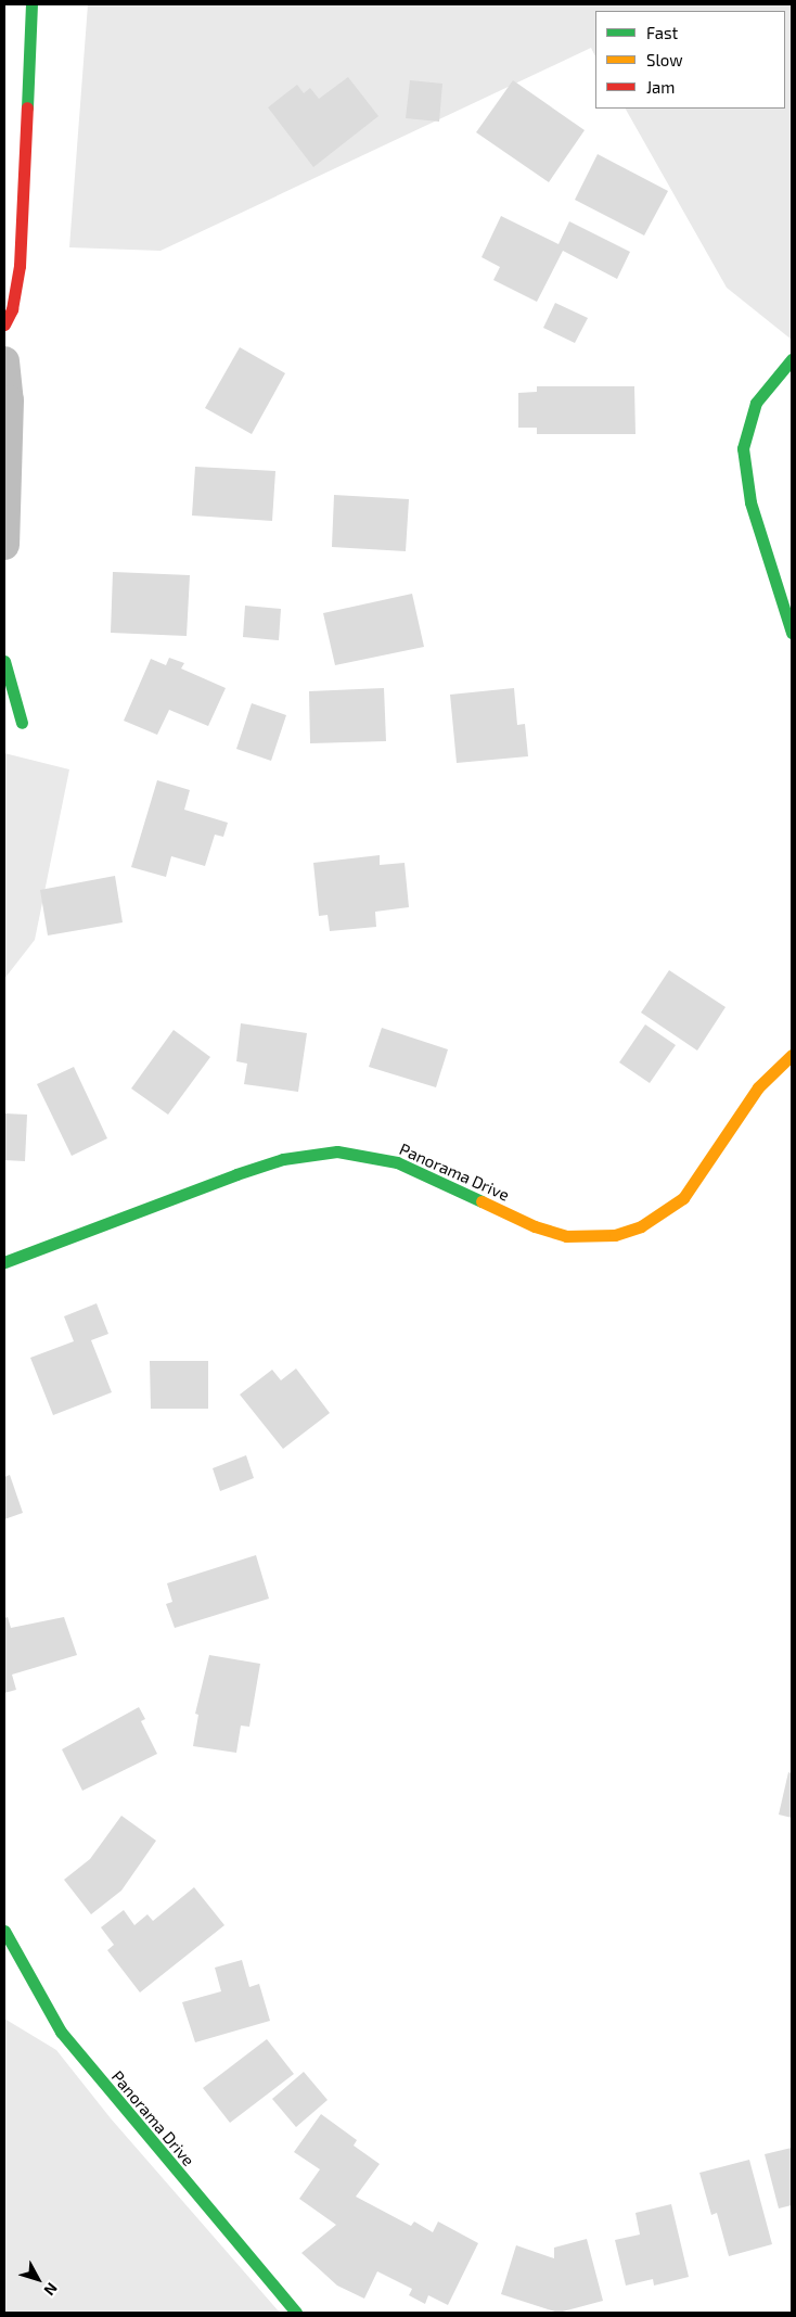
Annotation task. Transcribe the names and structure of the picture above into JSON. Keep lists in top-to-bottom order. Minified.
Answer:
{"streets":{"street":["Panorama Drive"]},"legend":["Fast","Slow","Jam"],"north":"bottom right"}
